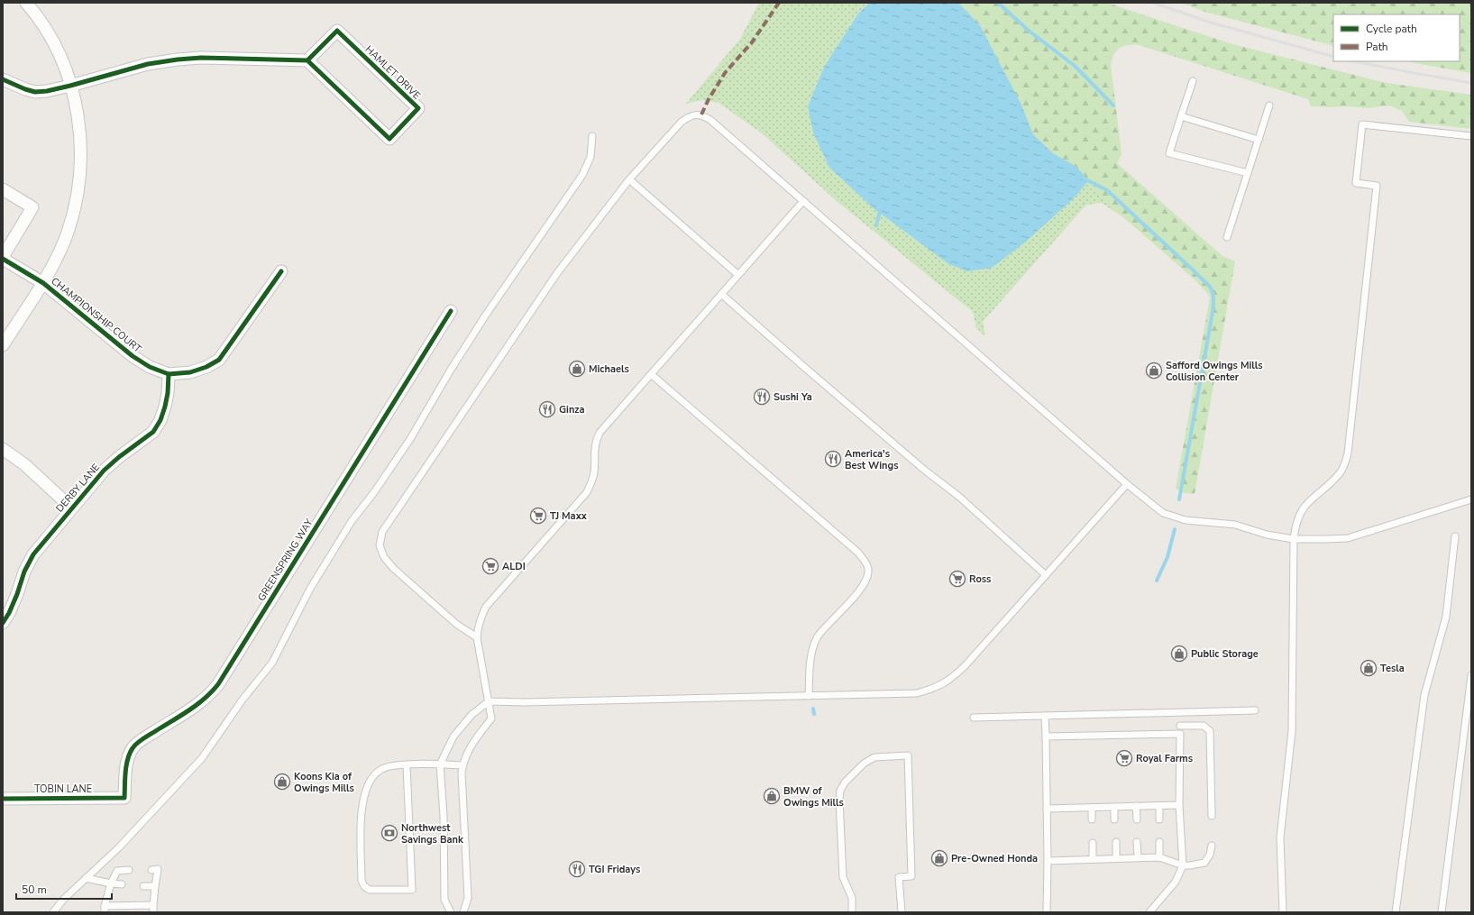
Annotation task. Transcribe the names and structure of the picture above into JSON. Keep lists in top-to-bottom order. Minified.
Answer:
{"streets":{"street":["HAMLET DRIVE","CHAMPIONSHIP COURT","DERBY LANE","GREENSPRING WAY","TOBIN LANE"]},"crossings":[["CHAMPIONSHIP COURT","DERBY LANE"],["GREENSPRING WAY","TOBIN LANE"]],"places":{"shop":["Michaels","Safford Owings Mills Collision Center","Public Storage","Tesla","Koons Kia of Owings Mills","BMW of Owings Mills","Pre-Owned Honda"],"restaurant":["Sushi Ya","Ginza","America's Best Wings","TGI Fridays"],"supermarket":["TJ Maxx","ALDI","Ross","Royal Farms"],"bank":["Northwest Savings Bank"]},"legend":["Cycle path","Path"],"scale_bar":"50 m"}
